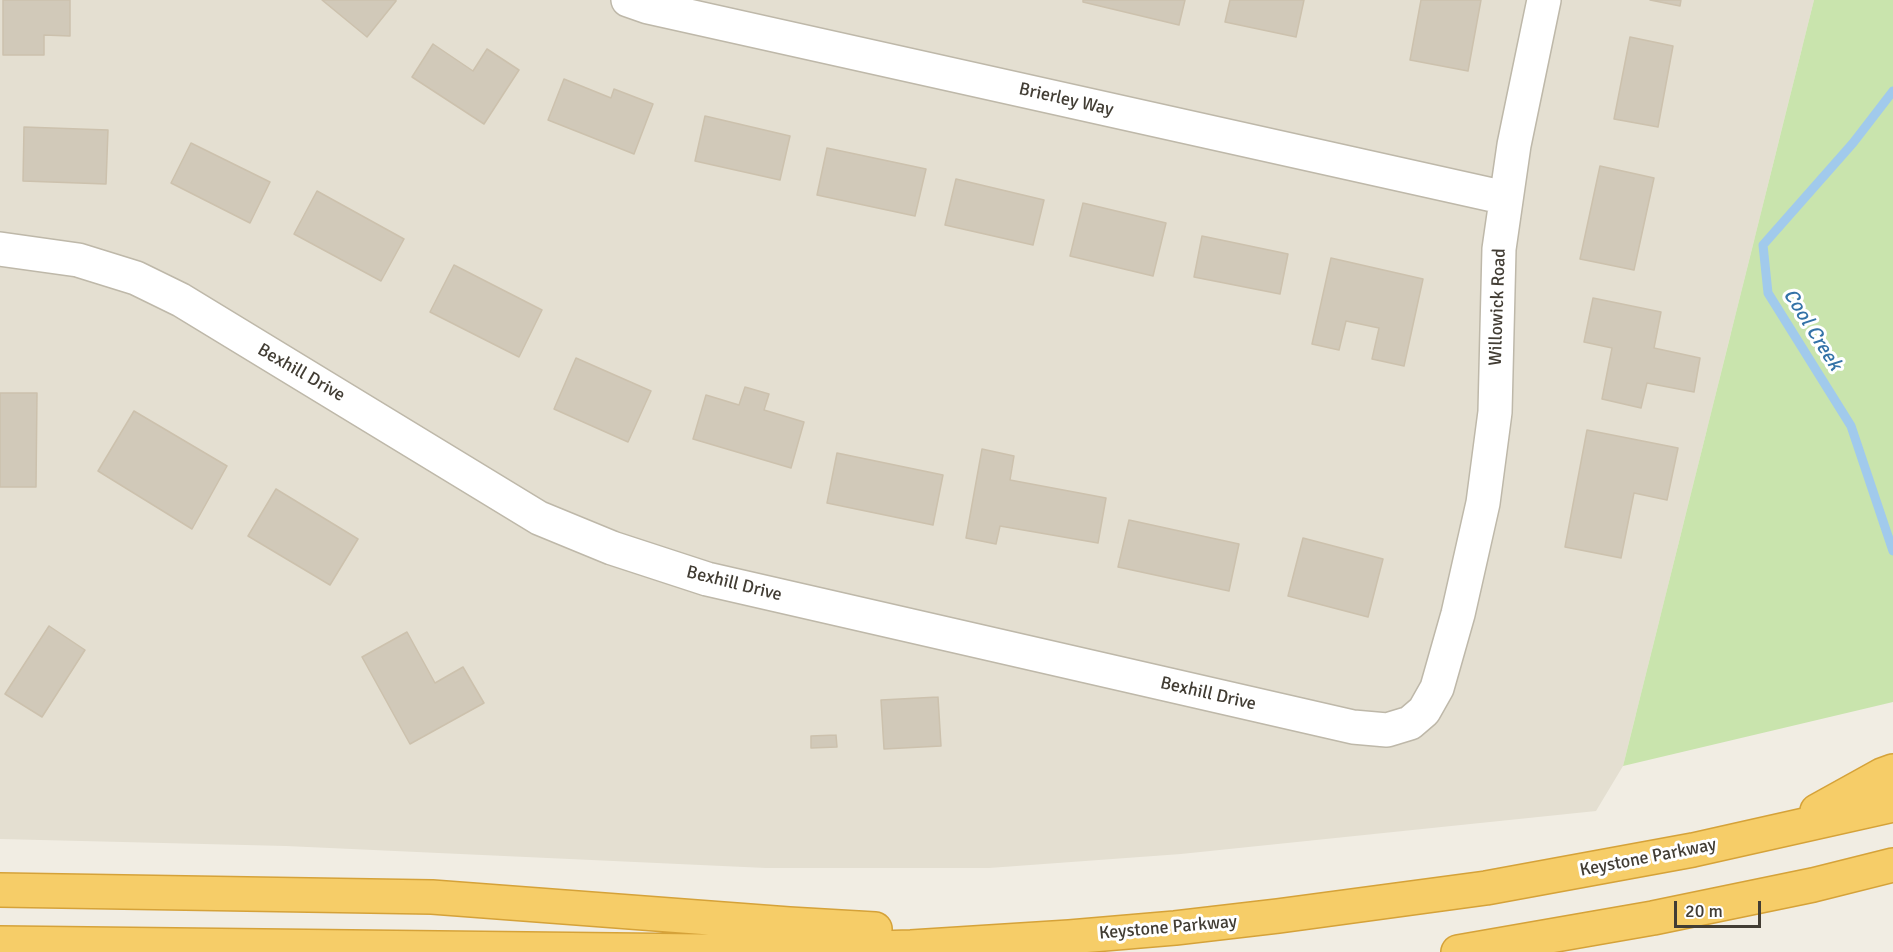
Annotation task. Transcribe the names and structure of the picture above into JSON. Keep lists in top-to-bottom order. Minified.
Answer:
{"streets":{"highway":["Keystone Parkway"],"street":["Brierley Way","Willowick Road","Bexhill Drive"]},"crossings":[["Brierley Way","Willowick Road"],["Willowick Road","Bexhill Drive"]],"water":["Cool Creek"],"scale_bar":"20 m"}
